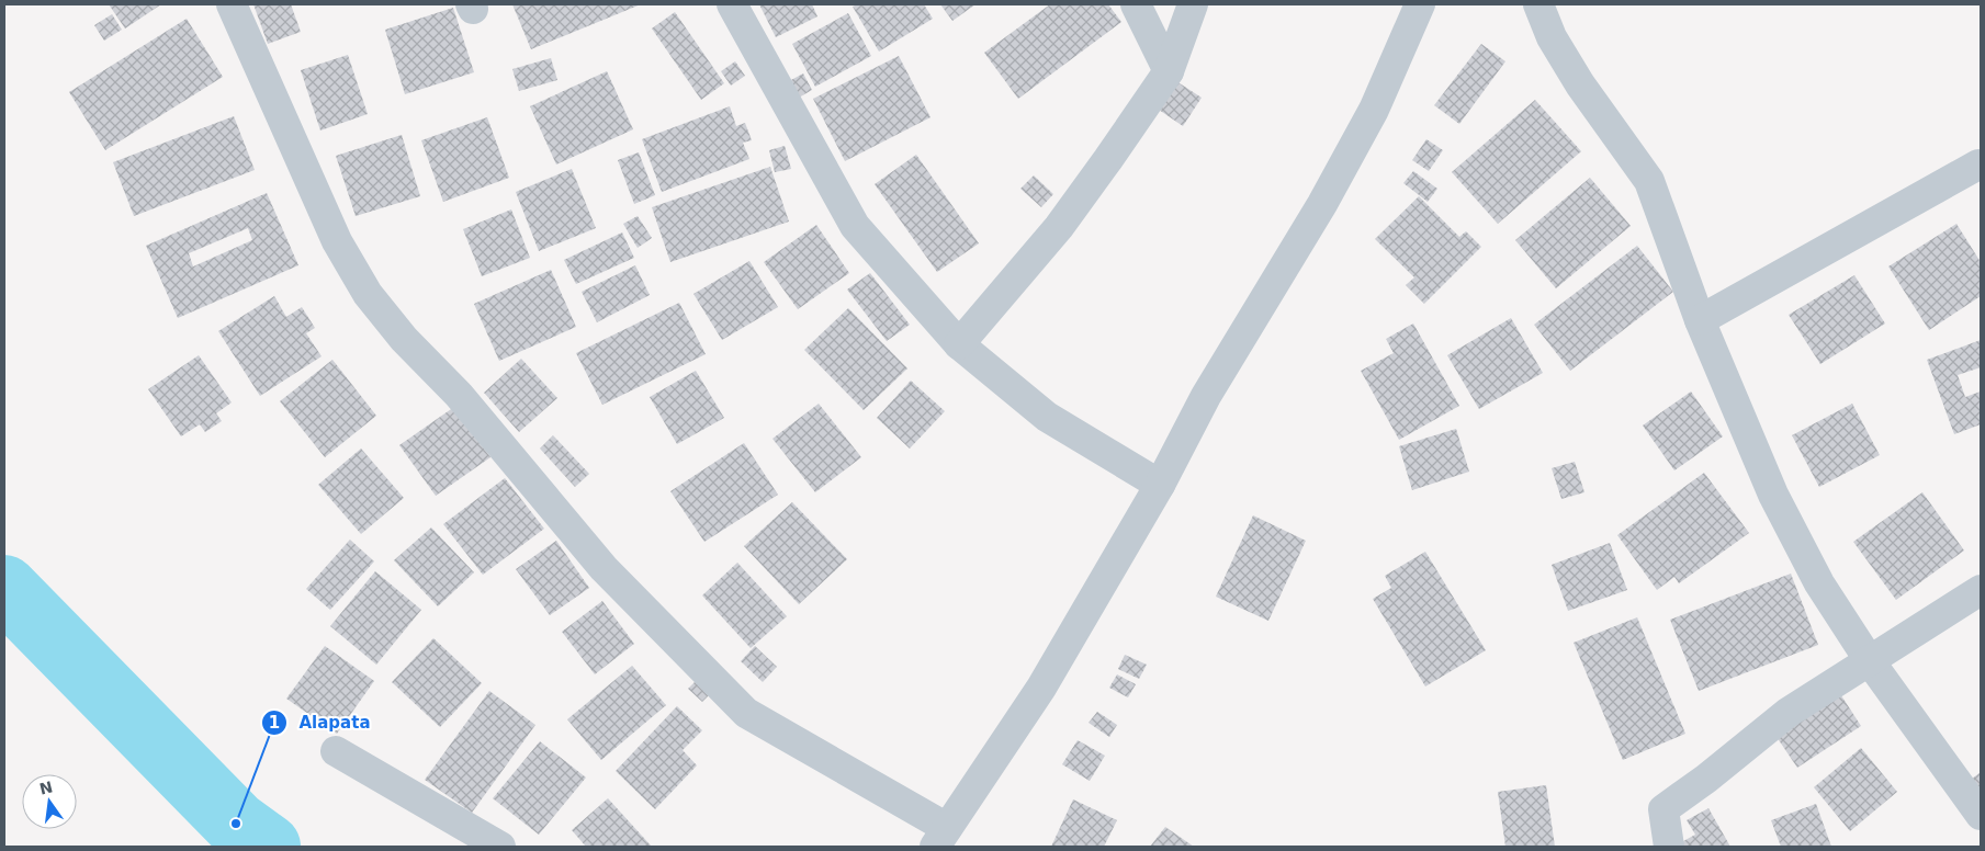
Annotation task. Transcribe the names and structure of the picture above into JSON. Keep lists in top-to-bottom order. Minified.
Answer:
{"places":["Alapata"],"north":"top"}
